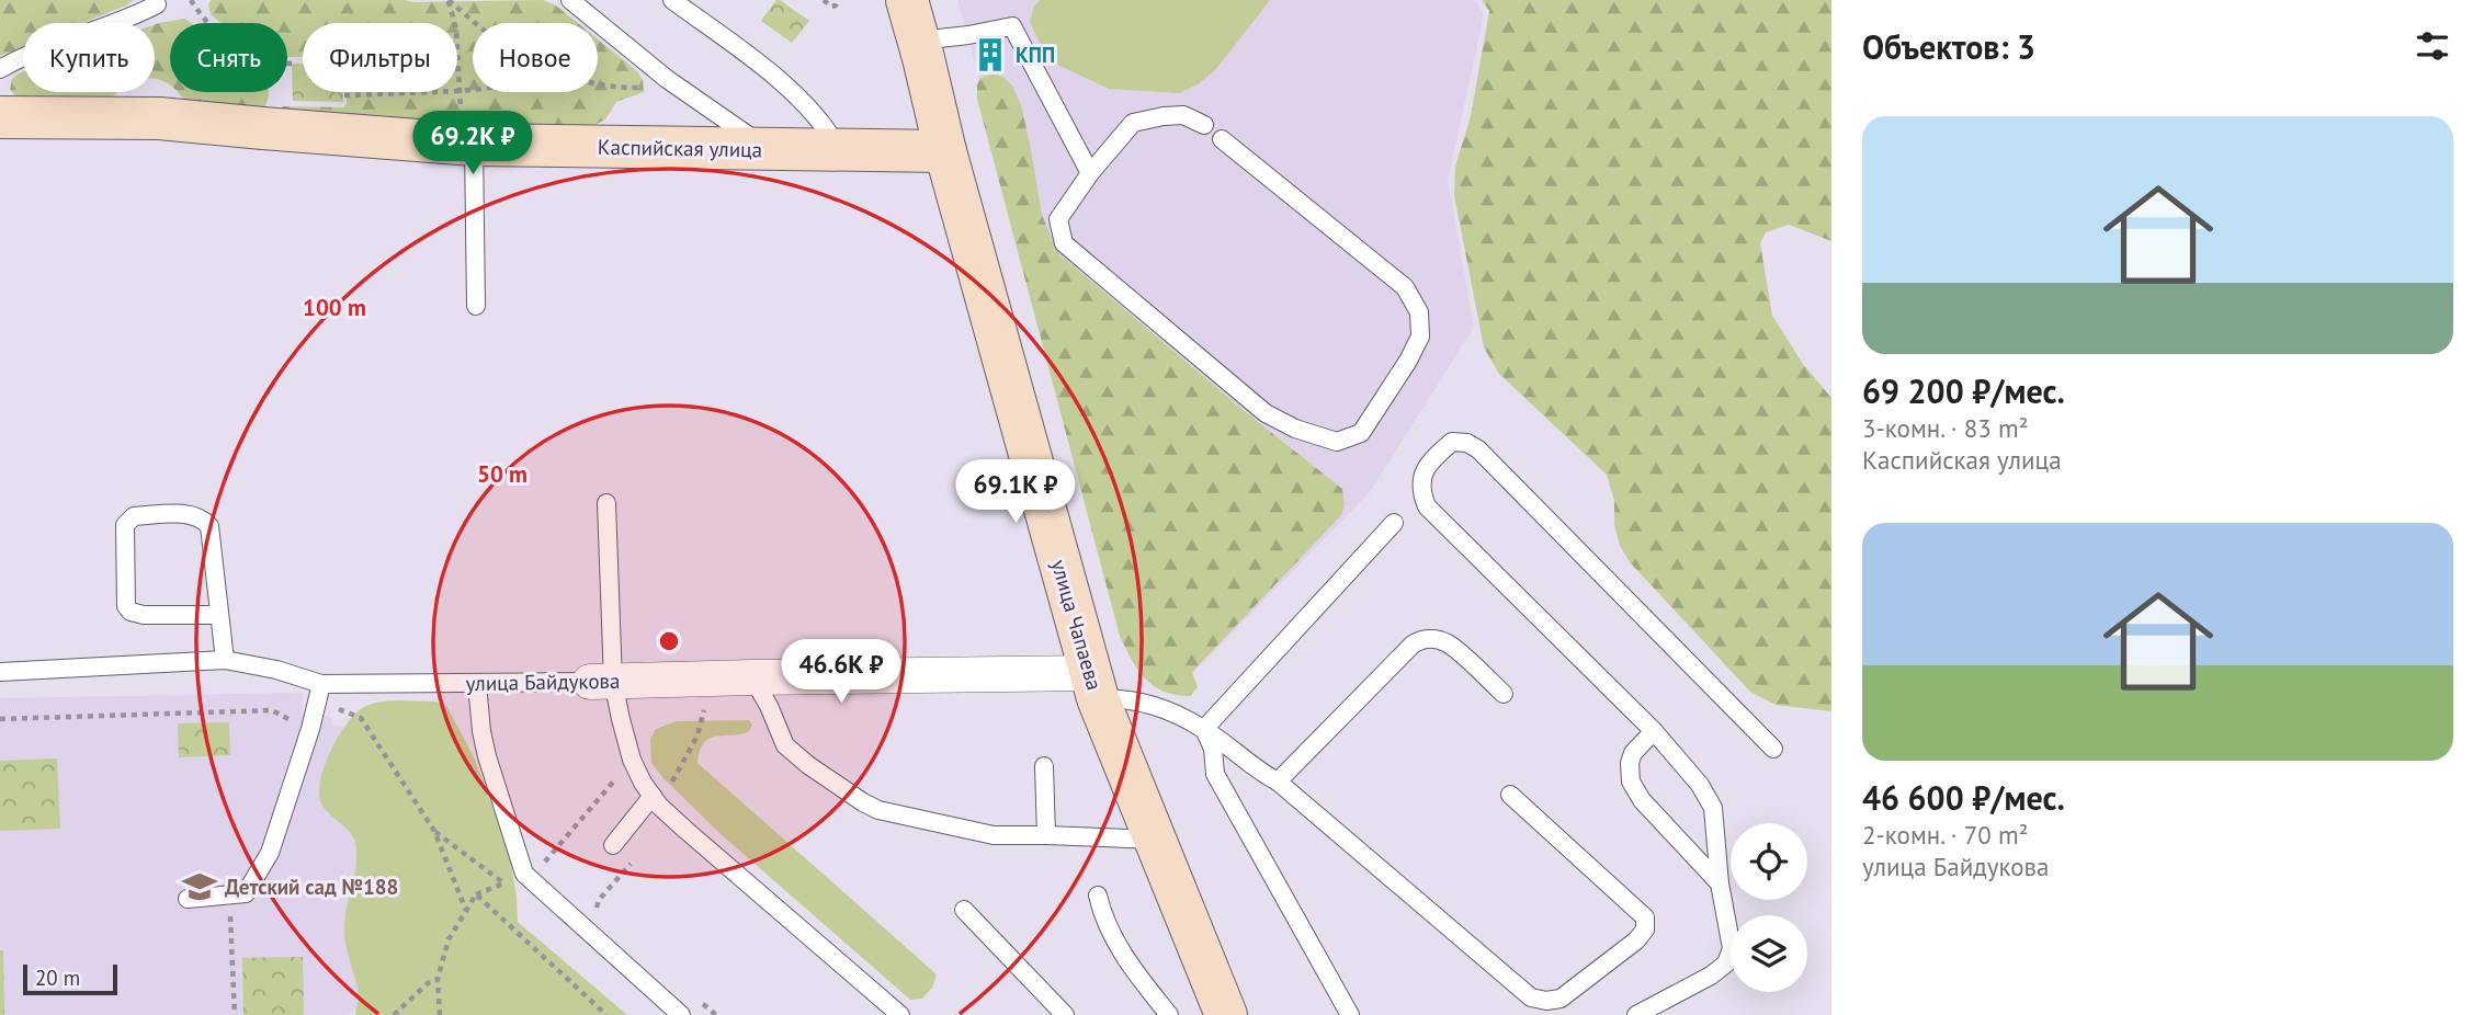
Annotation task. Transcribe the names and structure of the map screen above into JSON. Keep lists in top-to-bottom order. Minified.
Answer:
{"streets":{"main road":["Каспийская улица","улица Чапаева"],"street":["улица Байдукова"]},"crossings":[["Каспийская улица","улица Чапаева"],["улица Чапаева","улица Байдукова"]],"places":{"building":["КПП"],"school or university":["Детский сад №188"]},"scale_bar":"20 m","page":{"heading":"Объектов: 3","chip":["Купить","Снять","Фильтры","Новое"],"list":[{"name":"69 200 ₽/мес.","note":"3-комн. · 83 m² · Каспийская улица"},{"name":"46 600 ₽/мес.","note":"2-комн. · 70 m² · улица Байдукова"}],"price":["69.2K ₽","69.1K ₽","46.6K ₽"],"scale":"20 m"},"rings":["100 m","50 m"]}
